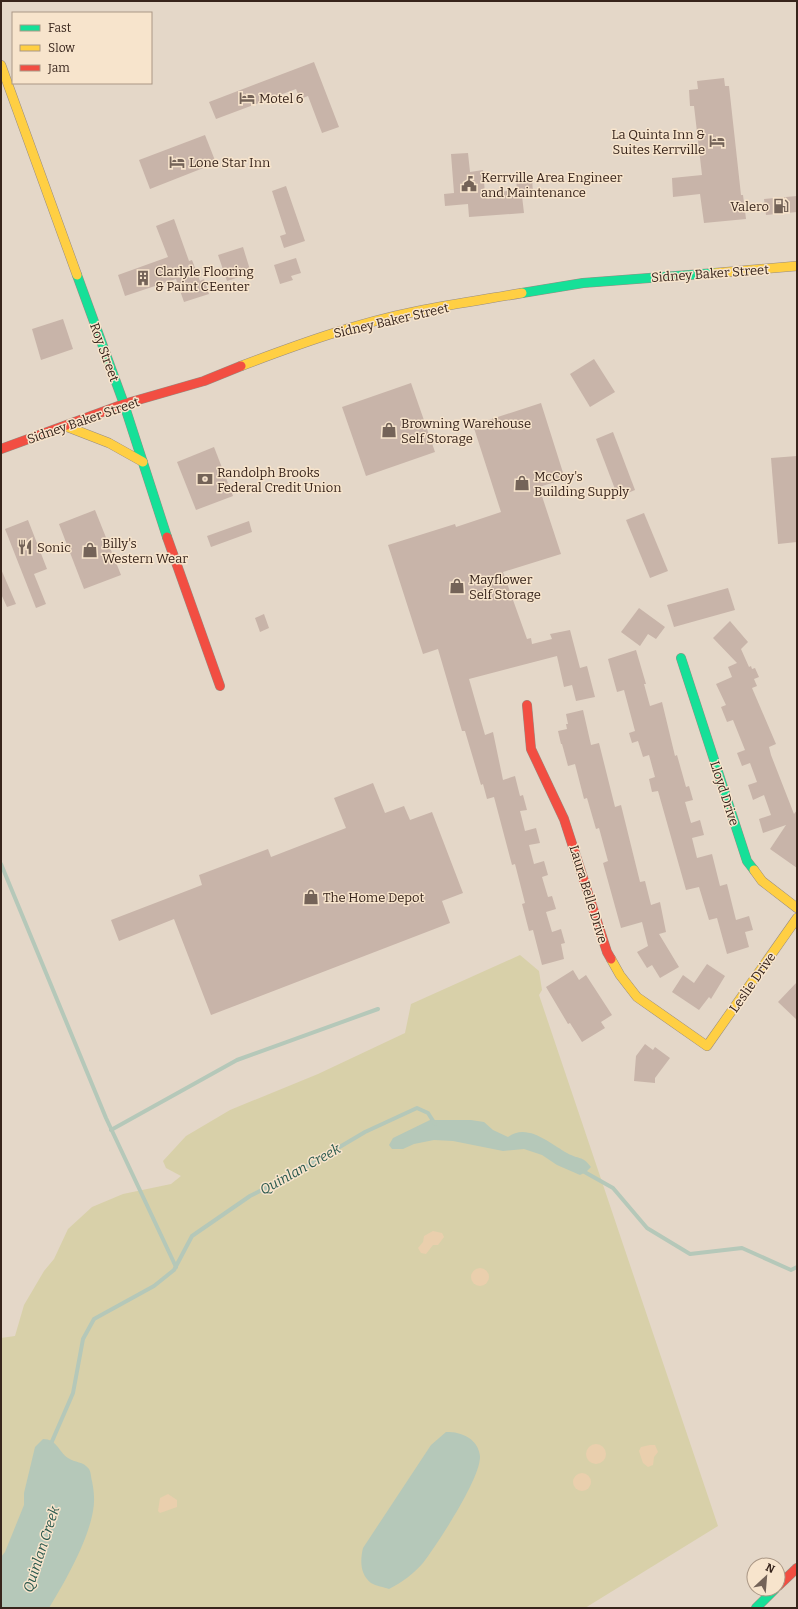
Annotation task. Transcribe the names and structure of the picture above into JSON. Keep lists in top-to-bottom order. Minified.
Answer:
{"streets":{"street":["Sidney Baker Street","Roy Street","Lloyd Drive","Laura Belle Drive","Leslie Drive"]},"crossings":[["Sidney Baker Street","Roy Street"],["Laura Belle Drive","Leslie Drive"]],"water":["Quinlan Creek"],"places":{"hotel":["Motel 6","La Quinta Inn & Suites Kerrville","Lone Star Inn"],"public building":["Kerrville Area Engineer and Maintenance"],"fuel station":["Valero"],"building":["Clarlyle Flooring & Paint CEenter"],"shop":["Browning Warehouse Self Storage","McCoy's Building Supply","Billy's Western Wear","Mayflower Self Storage","The Home Depot"],"bank":["Randolph Brooks Federal Credit Union"],"restaurant":["Sonic"]},"legend":["Fast","Slow","Jam"],"north":"top right"}
